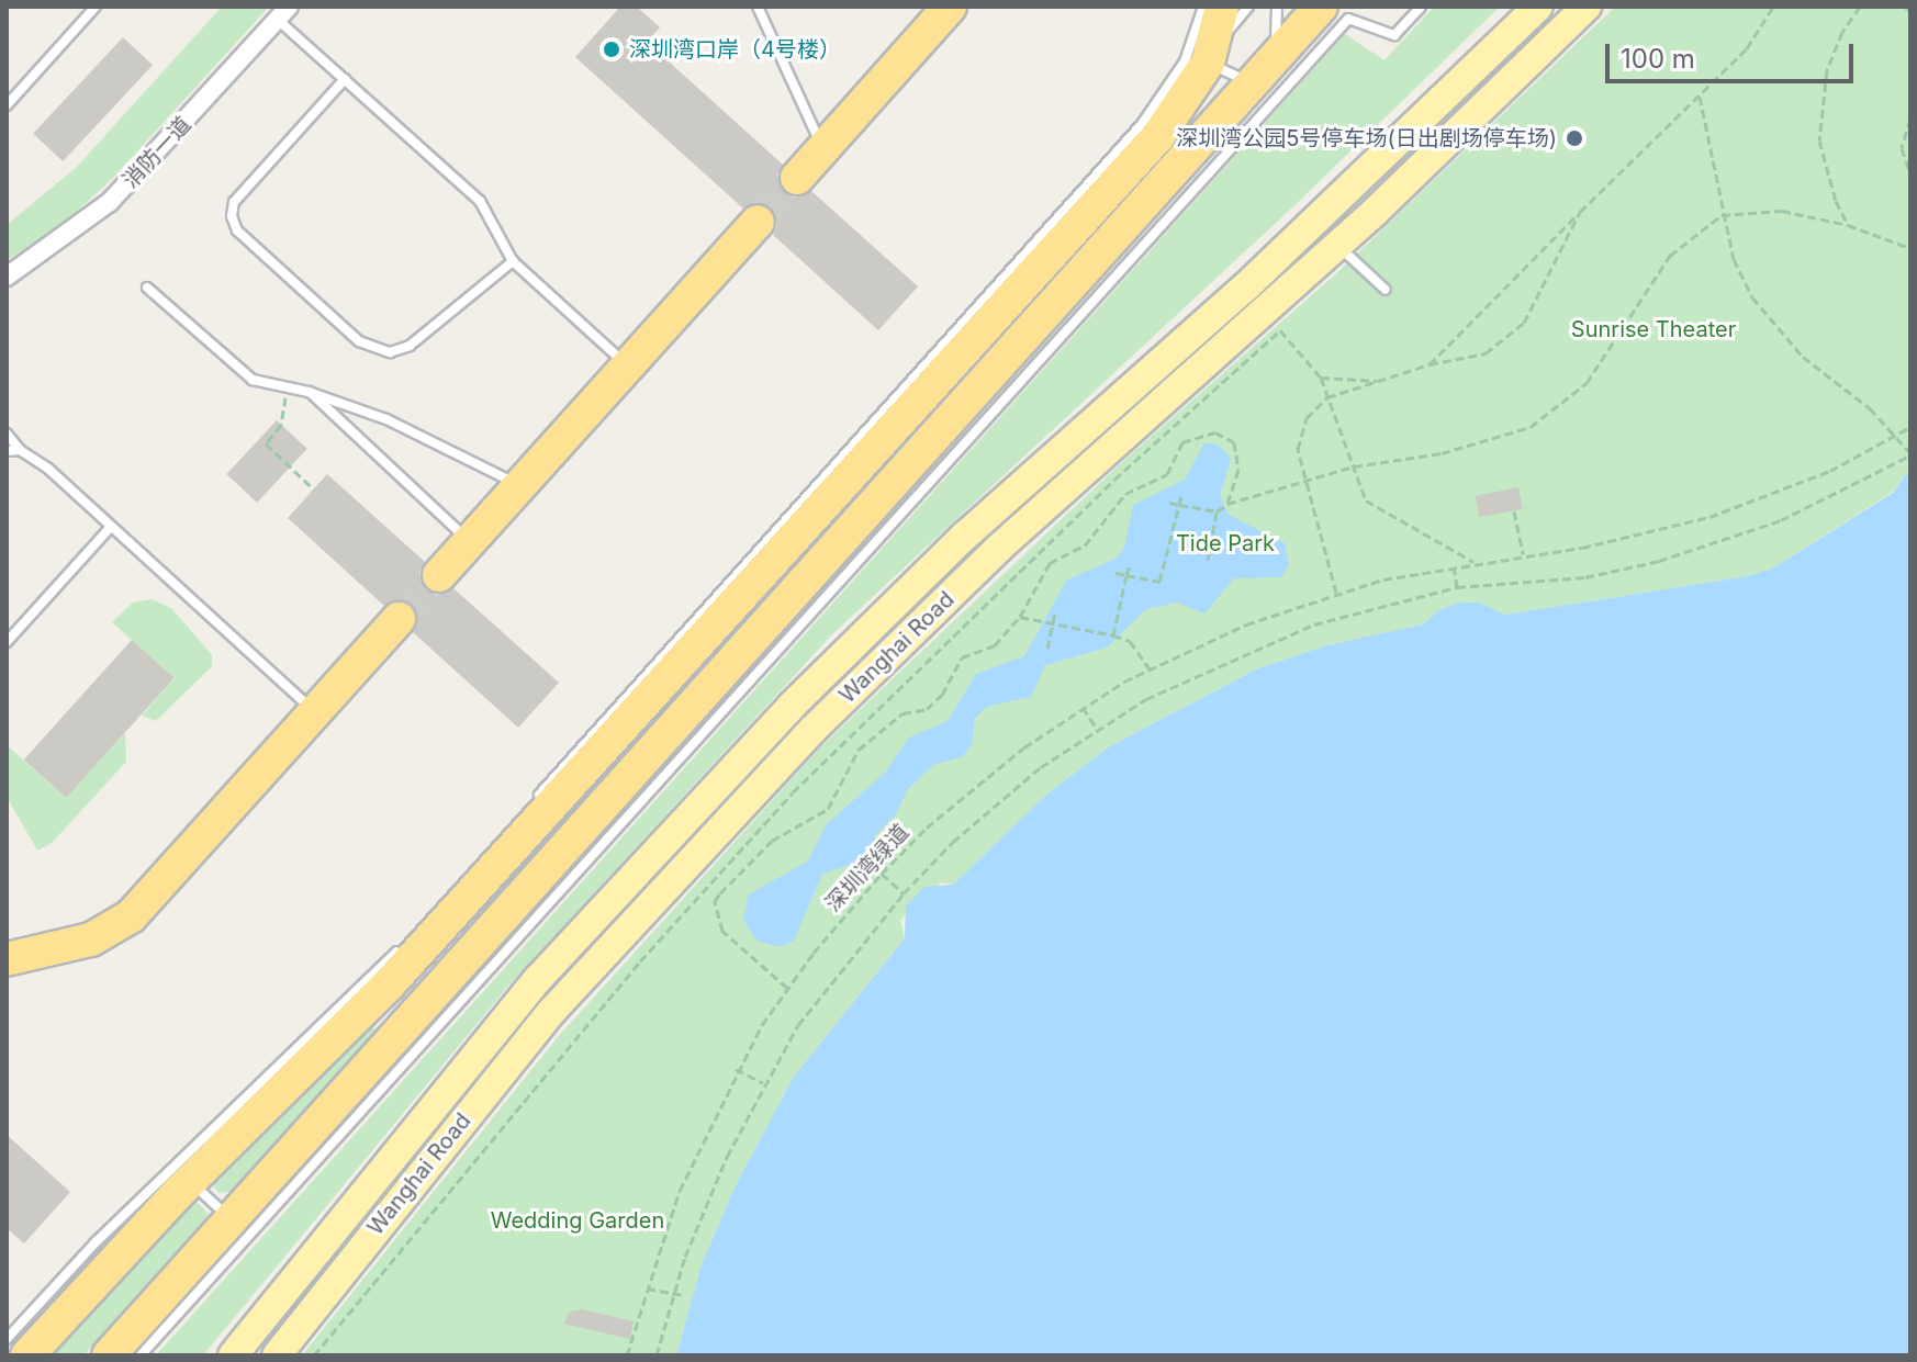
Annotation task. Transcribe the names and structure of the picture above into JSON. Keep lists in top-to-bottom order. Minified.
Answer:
{"streets":{"main road":["Wanghai Road"],"street":["消防一道"],"path":["深圳湾绿道"]},"parks":["Sunrise Theater","Tide Park","Wedding Garden"],"places":["深圳湾口岸（4号楼）","深圳湾公园5号停车场(日出剧场停车场)"],"scale_bar":"100 m"}
